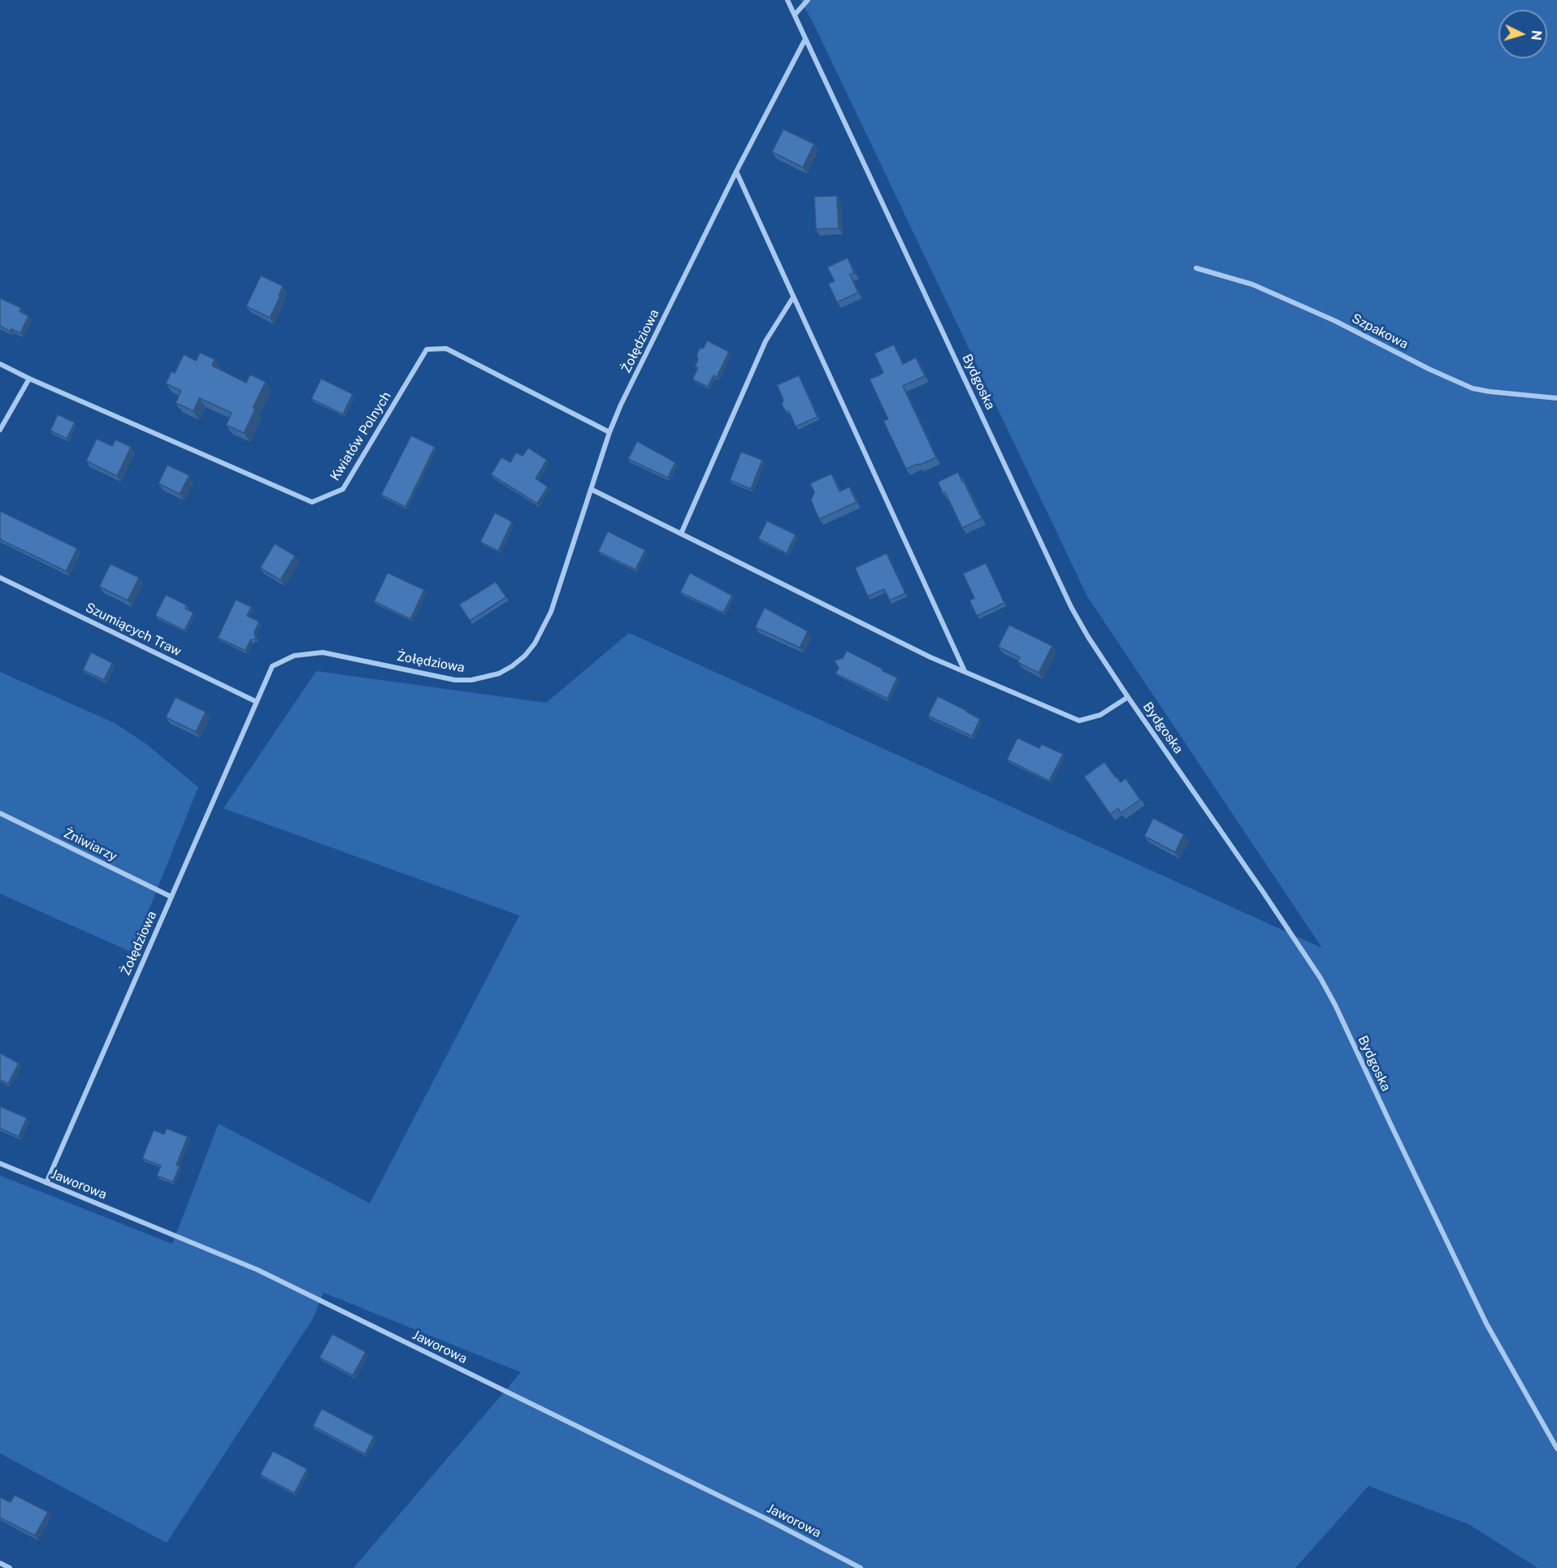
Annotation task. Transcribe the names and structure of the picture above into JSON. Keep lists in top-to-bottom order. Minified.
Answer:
{"streets":{"street":["Szpakowa","Żołędziowa","Bydgoska","Kwiatów Polnych","Szumiących Traw","Żniwiarzy","Jaworowa"]},"crossings":[["Żołędziowa","Bydgoska"],["Żołędziowa","Kwiatów Polnych"],["Żołędziowa","Szumiących Traw"],["Żołędziowa","Żniwiarzy"],["Żołędziowa","Jaworowa"]],"north":"right"}
